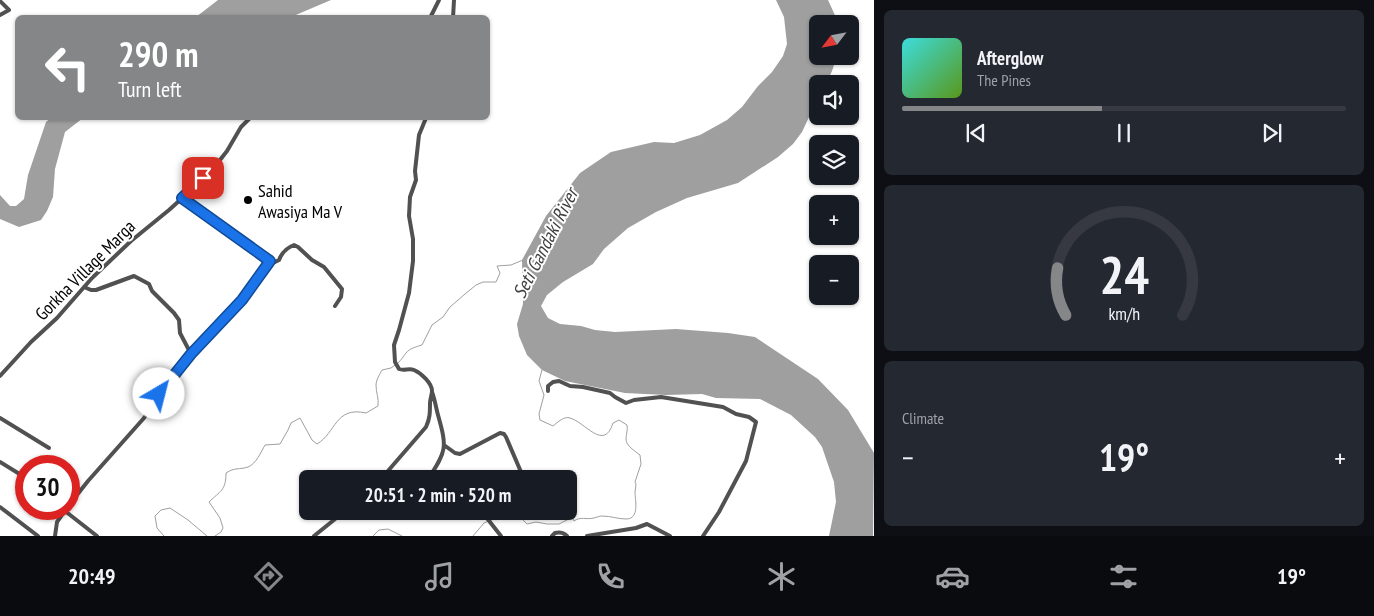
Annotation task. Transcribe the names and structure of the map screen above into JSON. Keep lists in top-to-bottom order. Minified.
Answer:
{"streets":{"street":["Gorkha Village Marga"]},"water":["Seti Gandaki River"],"places":["Sahid Awasiya Ma V"],"north":"bottom left","page":{"map_buttons":["+","−"],"turn":["290 m","Turn left"],"song":["Afterglow","The Pines"],"tile":"Climate","heat":["−","19°","+"],"limit":"30","trip":"20:51 · 2 min · 520 m","tabs":["20:49","19°"],"gauge":["24","km/h"]}}
